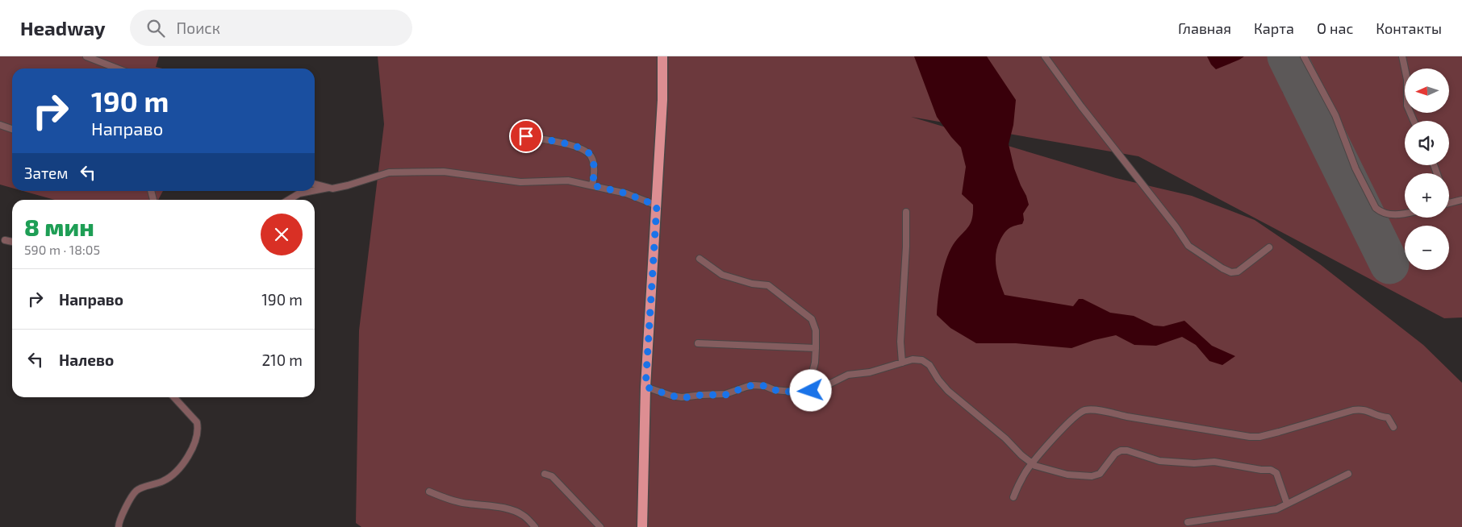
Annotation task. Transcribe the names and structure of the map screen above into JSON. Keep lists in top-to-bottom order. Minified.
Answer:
{"north":"left","page":{"header":"Headway","search":"Поиск","nav":["Главная","Карта","О нас","Контакты"],"map_buttons":["+","−"],"turn":["190 m","Направо"],"then":"Затем","heading":["8 мин","590 m · 18:05"],"list":[{"name":"Направо","value":"190 m"},{"name":"Налево","value":"210 m"}]}}
